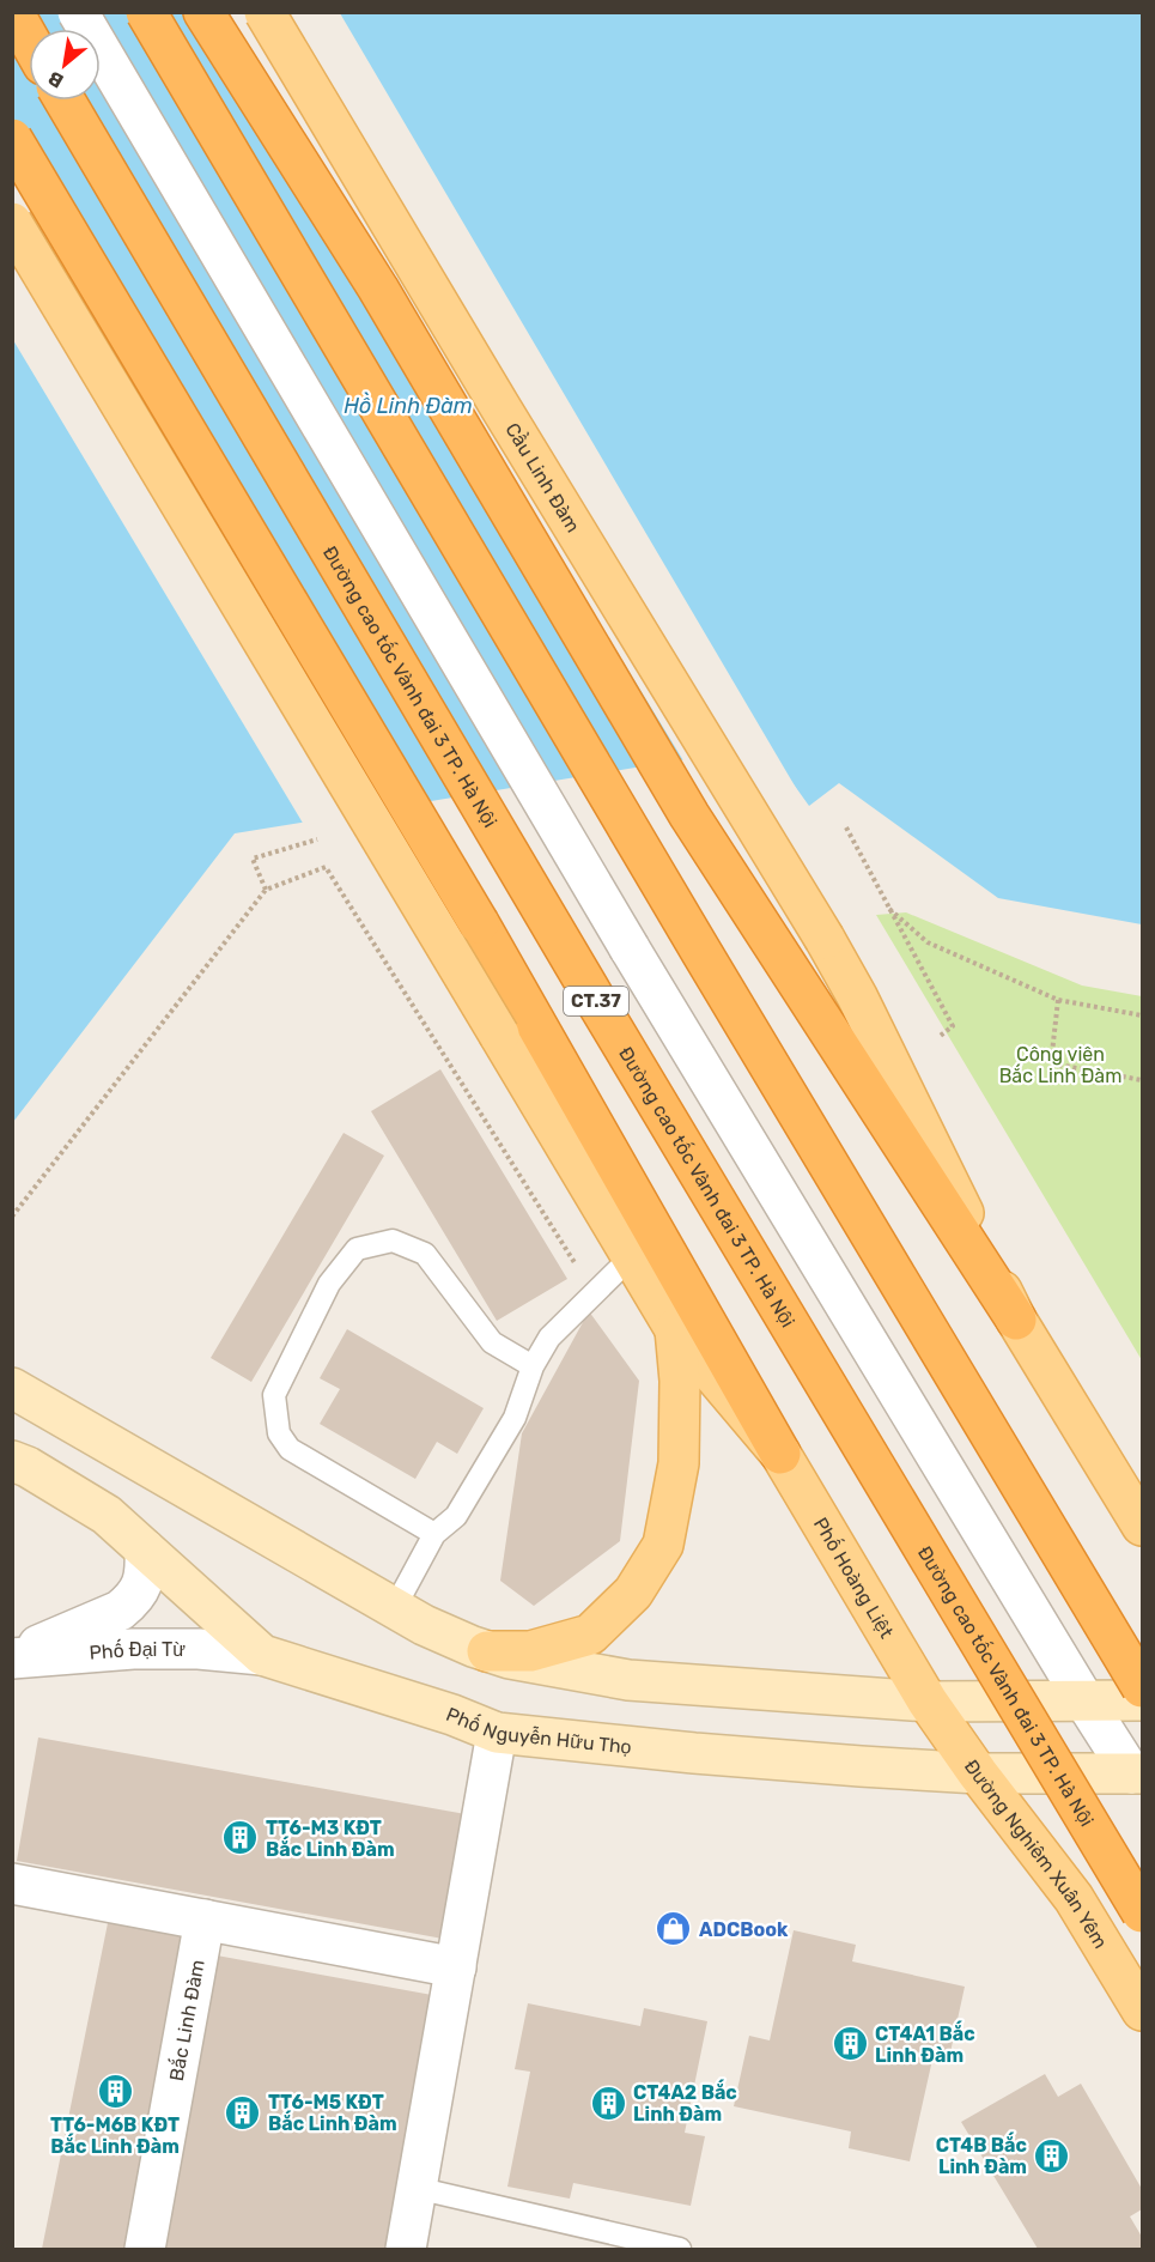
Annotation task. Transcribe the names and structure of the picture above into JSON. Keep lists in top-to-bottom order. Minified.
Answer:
{"streets":{"highway":["Đường cao tốc Vành đai 3 TP. Hà Nội","CT.37"],"main road":["Cầu Linh Đàm","Phố Hoàng Liệt","Phố Nguyễn Hữu Thọ","Đường Nghiêm Xuân Yêm"],"street":["Phố Đại Từ","Bắc Linh Đàm"]},"crossings":[["Phố Hoàng Liệt","Đường Nghiêm Xuân Yêm"],["Phố Đại Từ","Phố Nguyễn Hữu Thọ"],["Phố Nguyễn Hữu Thọ","Đường Nghiêm Xuân Yêm"]],"water":["Hồ Linh Đàm"],"parks":["Công viên Bắc Linh Đàm"],"places":{"building":["TT6-M3 KĐT Bắc Linh Đàm","CT4A1 Bắc Linh Đàm","TT6-M6B KĐT Bắc Linh Đàm","CT4A2 Bắc Linh Đàm","TT6-M5 KĐT Bắc Linh Đàm","CT4B Bắc Linh Đàm"],"shop":["ADCBook"]},"north":"bottom left"}
